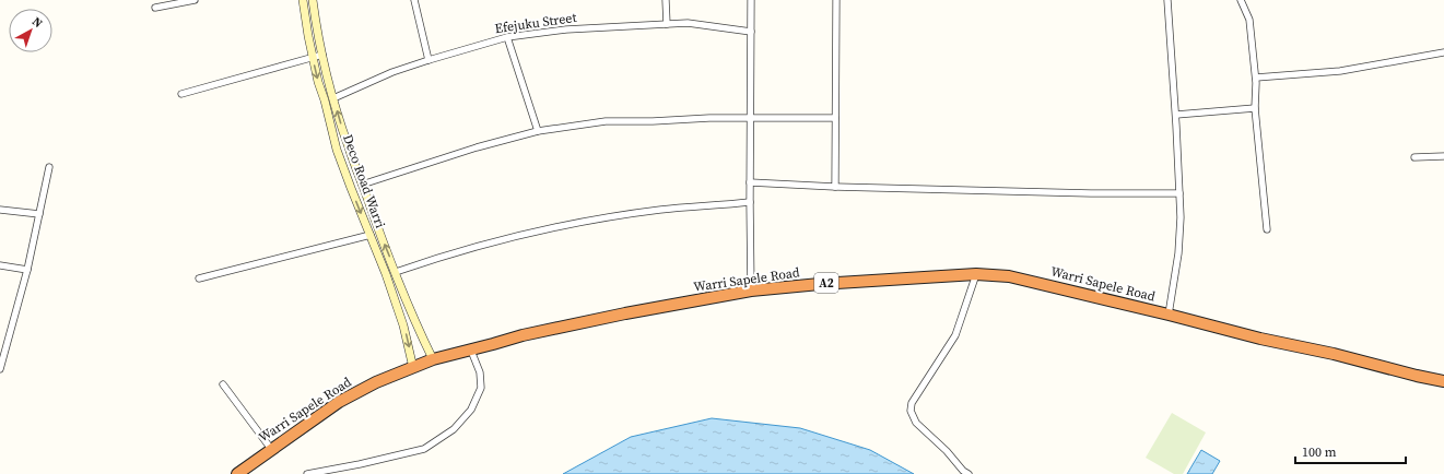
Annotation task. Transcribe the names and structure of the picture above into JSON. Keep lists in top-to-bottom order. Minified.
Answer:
{"streets":{"highway":["Warri Sapele Road","A2"],"main road":["Deco Road Warri"],"street":["Efejuku Street"]},"crossings":[["Efejuku Street","Deco Road Warri"],["Deco Road Warri","Warri Sapele Road"]],"scale_bar":"100 m","north":"top right"}
